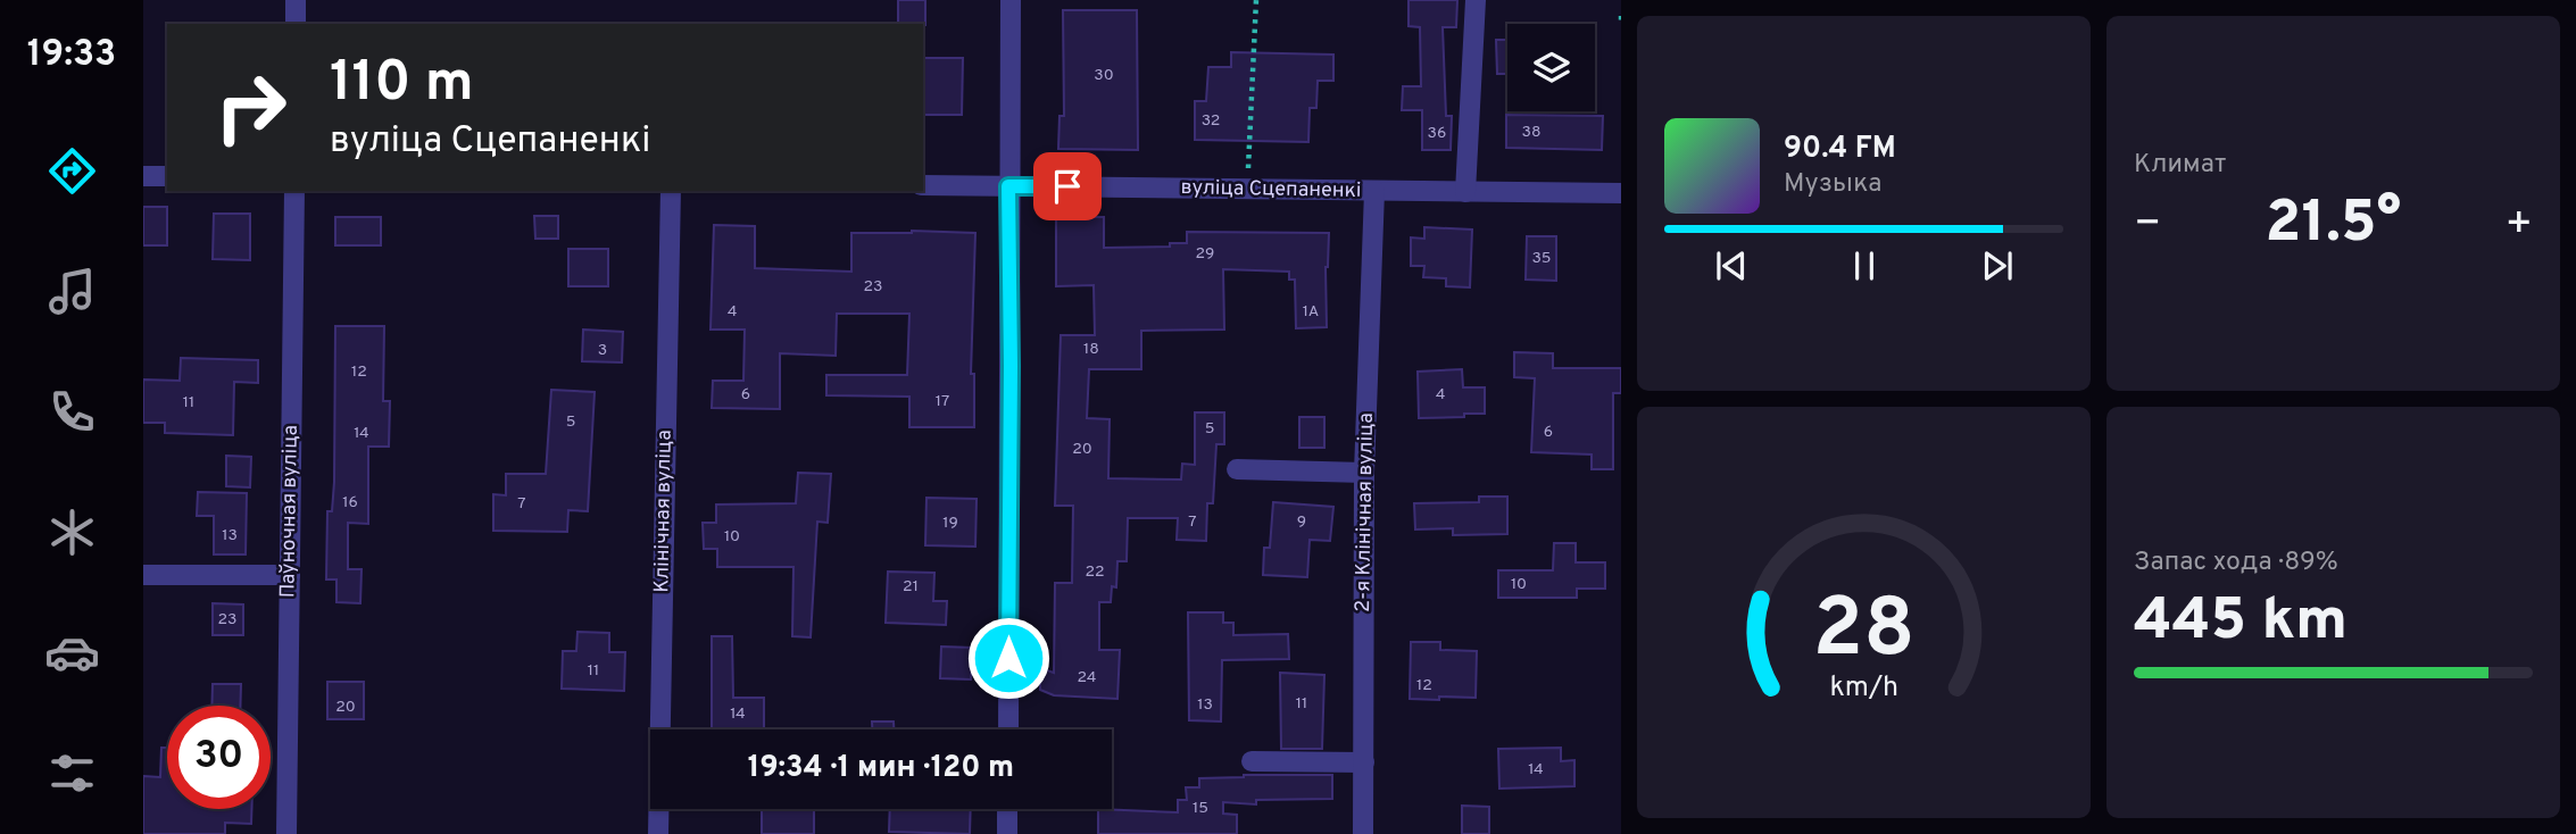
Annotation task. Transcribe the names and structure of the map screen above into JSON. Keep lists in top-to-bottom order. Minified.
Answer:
{"streets":{"street":["вуліца Сцепаненкі","Паўночная вуліца","Клінічная вуліца","2-я Клінічная вуліца"]},"crossings":[["вуліца Сцепаненкі","2-я Клінічная вуліца"]],"house_numbers":["30","32","38","36","29","35","23","4","1А","18","3","12","6","4","17","11","5","5","6","14","20","16","7","7","9","19","13","10","22","10","21","23","11","24","12","11","13","20","14","14","15"],"page":{"tabs":"19:33","tile":["Климат",["Запас хода · 89%","445 km"]],"turn":["110 m","вуліца Сцепаненкі"],"song":["90.4 FM","Музыка"],"heat":["−","21.5°","+"],"limit":"30","trip":"19:34 · 1 мин · 120 m","gauge":["28","km/h"]}}
